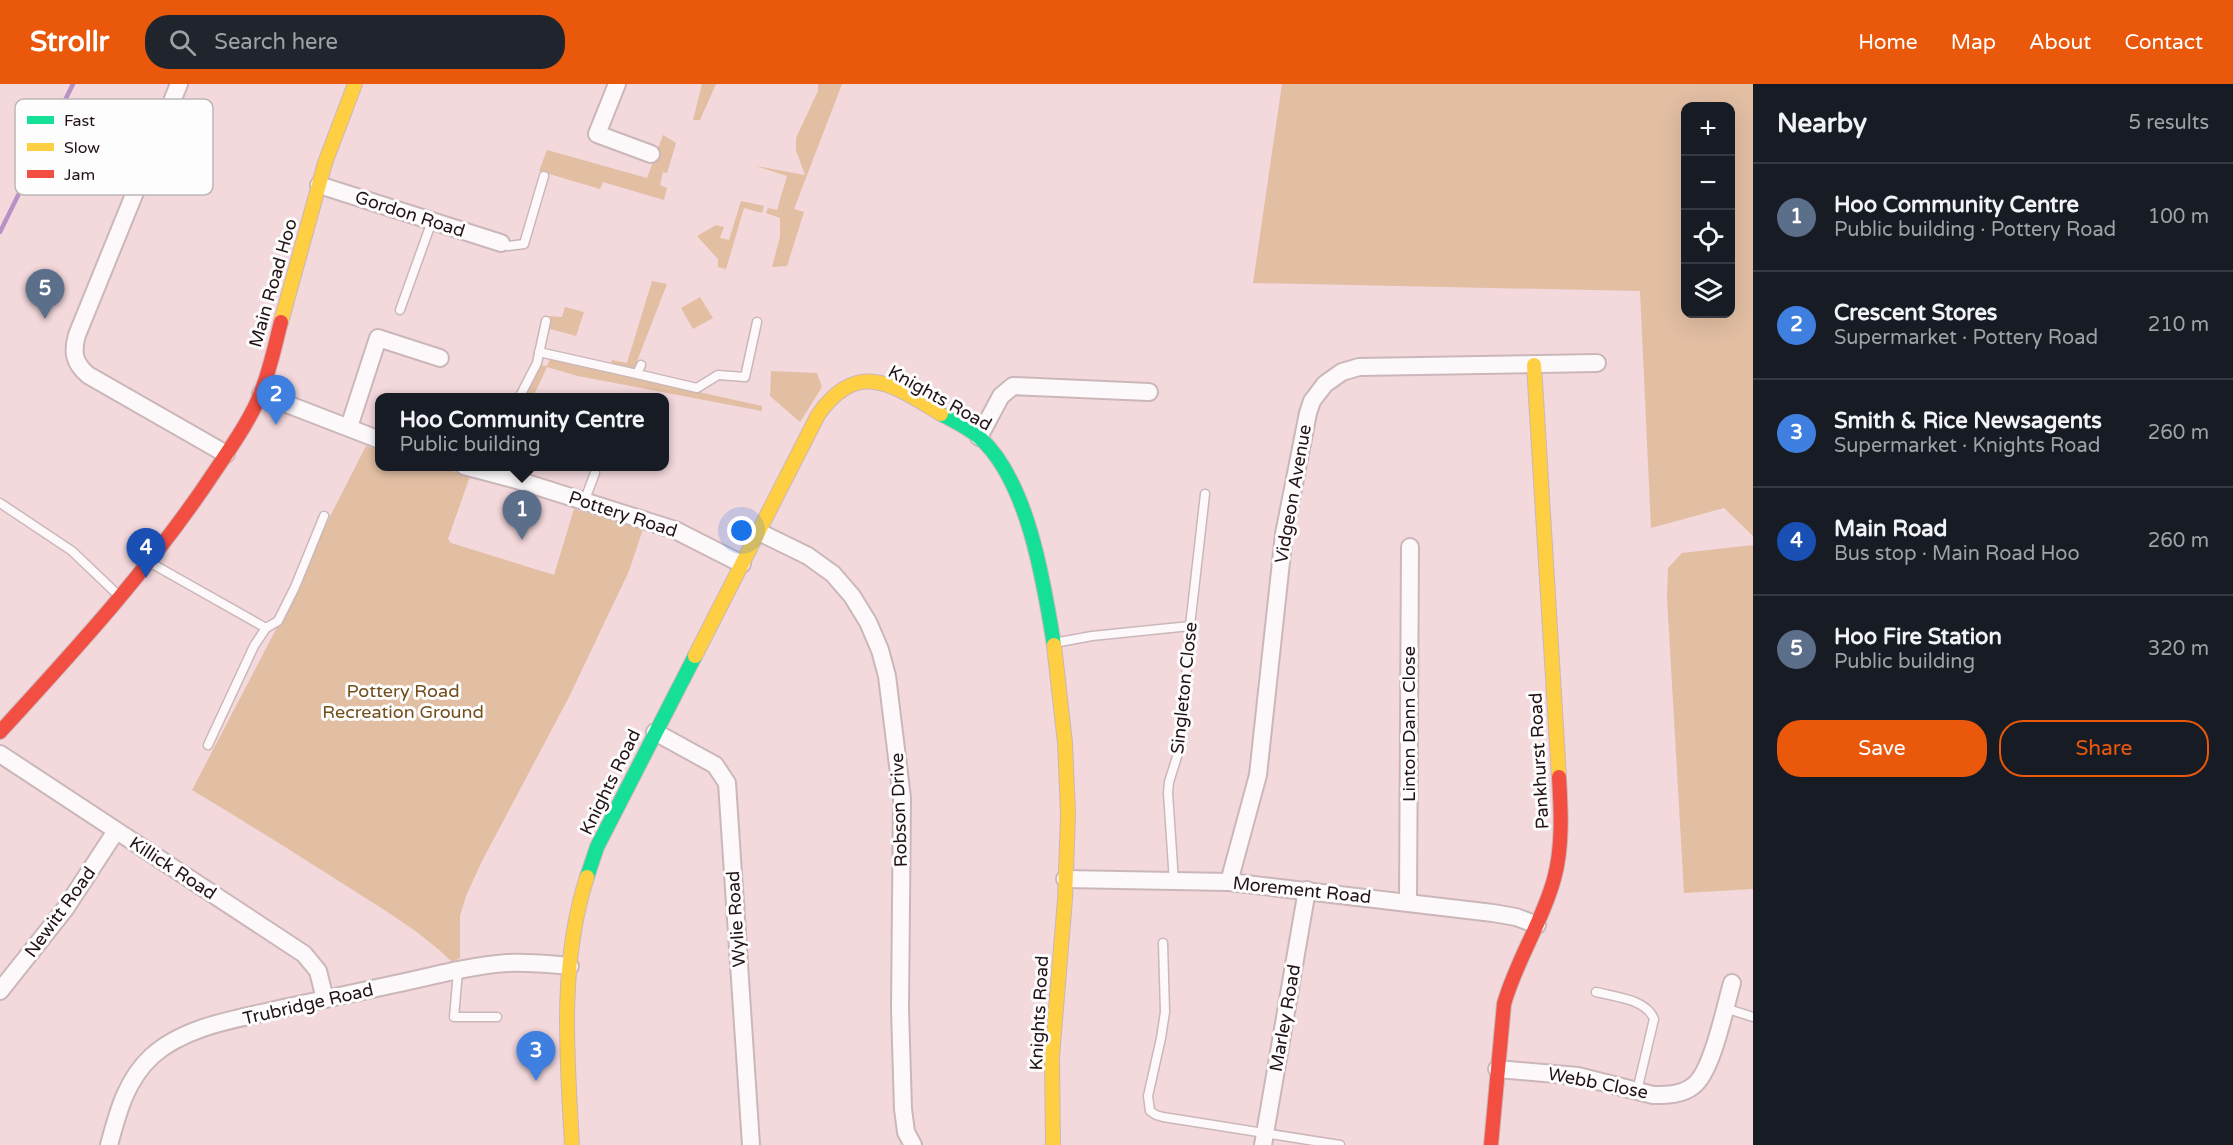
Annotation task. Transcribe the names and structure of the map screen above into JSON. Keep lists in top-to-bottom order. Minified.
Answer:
{"streets":{"street":["Gordon Road","Main Road Hoo","Knights Road","Vidgeon Avenue","Pottery Road","Linton Dann Close","Pankhurst Road","Robson Drive","Killick Road","Morement Road","Newitt Road","Wylie Road","Trubridge Road","Marley Road","Webb Close"],"lane":["Singleton Close"]},"crossings":[["Gordon Road","Main Road Hoo"],["Knights Road","Pottery Road"],["Knights Road","Robson Drive"],["Knights Road","Morement Road"],["Knights Road","Wylie Road"],["Knights Road","Trubridge Road"],["Vidgeon Avenue","Pankhurst Road"],["Vidgeon Avenue","Morement Road"],["Singleton Close","Morement Road"],["Linton Dann Close","Morement Road"],["Pankhurst Road","Morement Road"],["Pankhurst Road","Webb Close"],["Killick Road","Newitt Road"],["Killick Road","Trubridge Road"],["Morement Road","Marley Road"]],"parks":["Pottery Road Recreation Ground"],"legend":["Fast","Slow","Jam"],"page":{"header":"Strollr","search":"Search here","nav":["Home","Map","About","Contact"],"heading":["Nearby","5 results"],"map_buttons":["+","−"],"list":[{"mark":"1","name":"Hoo Community Centre","note":"Public building · Pottery Road","value":"100 m"},{"mark":"2","name":"Crescent Stores","note":"Supermarket · Pottery Road","value":"210 m"},{"mark":"3","name":"Smith & Rice Newsagents","note":"Supermarket · Knights Road","value":"260 m"},{"mark":"4","name":"Main Road","note":"Bus stop · Main Road Hoo","value":"260 m"},{"mark":"5","name":"Hoo Fire Station","note":"Public building","value":"320 m"}],"pins":["5","2","1","4","3"],"popup":["Hoo Community Centre","Public building"],"buttons":["Save","Share"]}}
